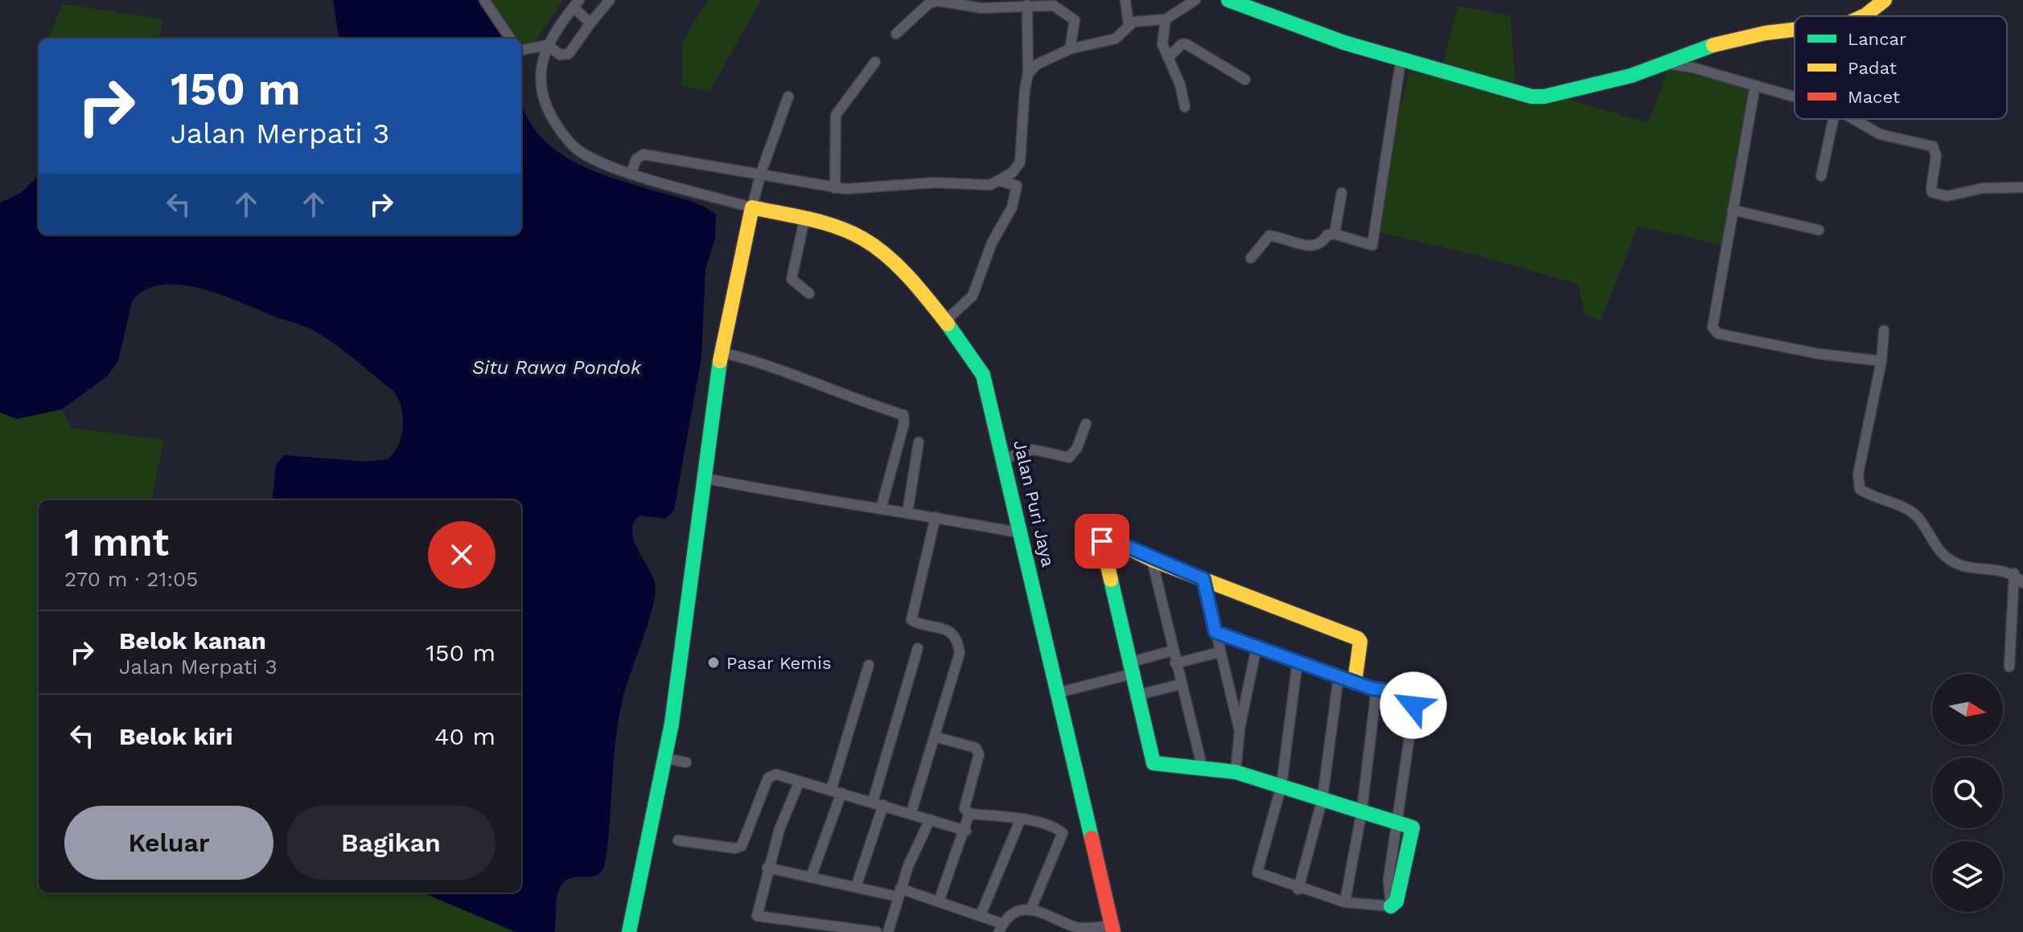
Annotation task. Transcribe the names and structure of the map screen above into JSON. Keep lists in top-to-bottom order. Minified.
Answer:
{"streets":{"street":["Jalan Puri Jaya"]},"water":["Situ Rawa Pondok"],"places":["Pasar Kemis"],"legend":["Lancar","Padat","Macet"],"north":"right","page":{"turn":["150 m","Jalan Merpati 3"],"heading":["1 mnt","270 m · 21:05"],"list":[{"name":"Belok kanan","note":"Jalan Merpati 3","value":"150 m"},{"name":"Belok kiri","value":"40 m"}],"buttons":["Keluar","Bagikan"]}}
